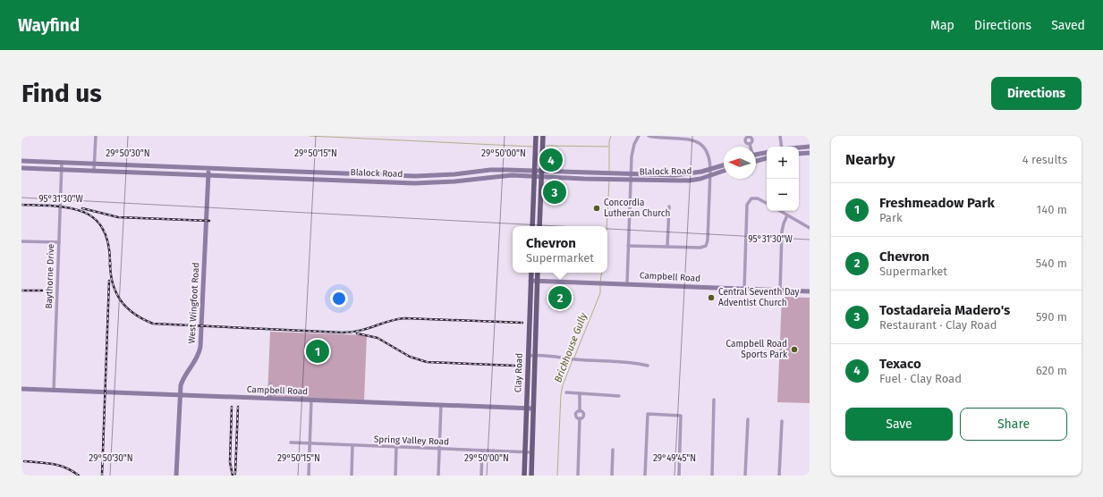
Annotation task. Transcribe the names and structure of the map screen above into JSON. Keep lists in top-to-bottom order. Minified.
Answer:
{"streets":{"main road":["Blalock Road","Campbell Road","West Wingfoot Road","Clay Road"],"street":["Baythorne Drive","Spring Valley Road"]},"crossings":[["Blalock Road","Baythorne Drive"],["Blalock Road","West Wingfoot Road"],["Baythorne Drive","Campbell Road"],["Campbell Road","West Wingfoot Road"],["Campbell Road","Clay Road"],["Clay Road","Spring Valley Road"]],"water":["Brickhouse Gully"],"places":["Concordia Lutheran Church","Central Seventh Day Adventist Church","Campbell Road Sports Park"],"north":"left","page":{"header":"Wayfind","nav":["Map","Directions","Saved"],"buttons":["Directions",["Save","Share"]],"title":"Find us","heading":["Nearby","4 results"],"map_buttons":["+","−"],"pins":["4","3","2","1"],"list":[{"mark":"1","name":"Freshmeadow Park","note":"Park","value":"140 m"},{"mark":"2","name":"Chevron","note":"Supermarket","value":"540 m"},{"mark":"3","name":"Tostadareia Madero's","note":"Restaurant · Clay Road","value":"590 m"},{"mark":"4","name":"Texaco","note":"Fuel · Clay Road","value":"620 m"}],"popup":["Chevron","Supermarket"]},"coordinates":["29°50'30\"N","29°50'15\"N","29°50'00\"N","95°31'30\"W","29°49'45\"N"]}
